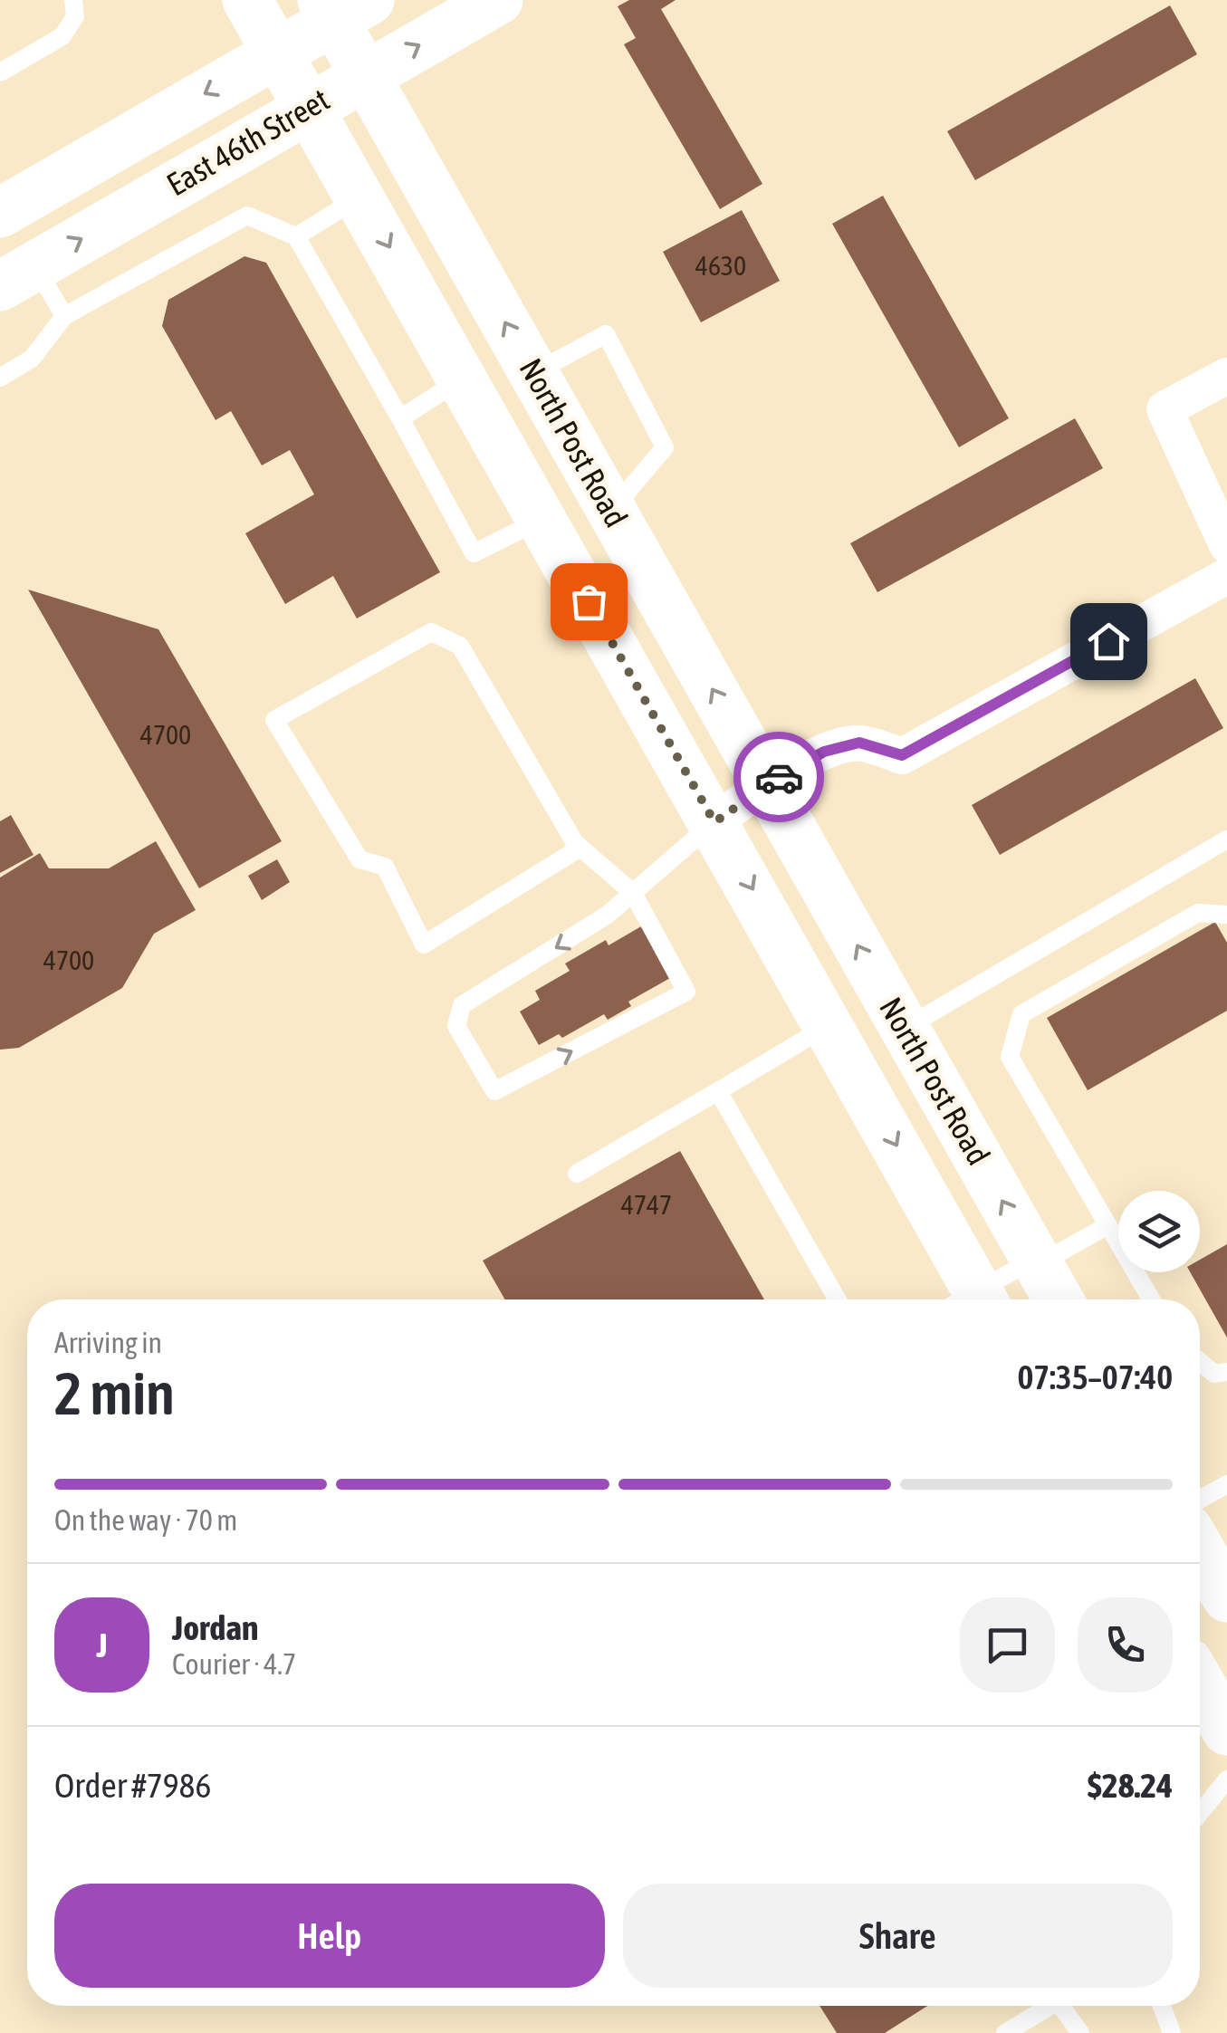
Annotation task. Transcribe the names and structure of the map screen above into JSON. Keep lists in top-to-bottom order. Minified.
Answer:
{"streets":{"main road":["East 46th Street","North Post Road"]},"crossings":[["East 46th Street","North Post Road"]],"house_numbers":["4630","4700","4700","4747"],"page":{"heading":["2 min","Arriving in","07:35–07:40"],"panel":["Jordan","Courier · 4.7","Order #7986","$28.24"],"bar":"On the way · 70 m","round":"J","buttons":["Help","Share"]}}
